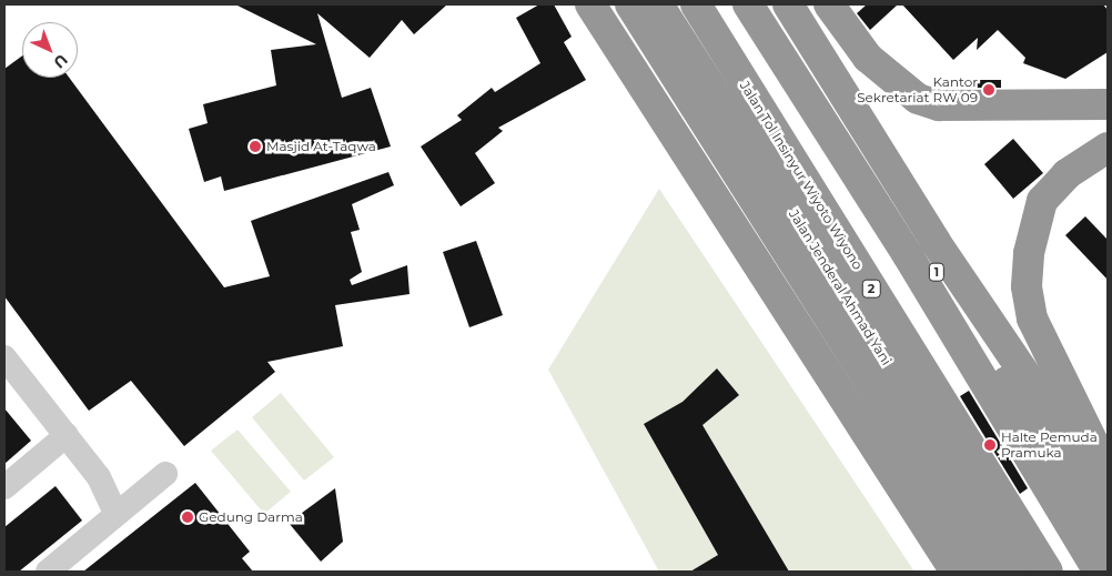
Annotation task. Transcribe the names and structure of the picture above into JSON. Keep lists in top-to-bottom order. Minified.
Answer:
{"streets":{"highway":["Jalan Tol Insinyur Wiyoto Wiyono","1","Jalan Jenderal Ahmad Yani","2"]},"places":["Kantor Sekretariat RW 09","Masjid At-Taqwa","Halte Pemuda Pramuka","Gedung Darma"],"north":"bottom right"}
